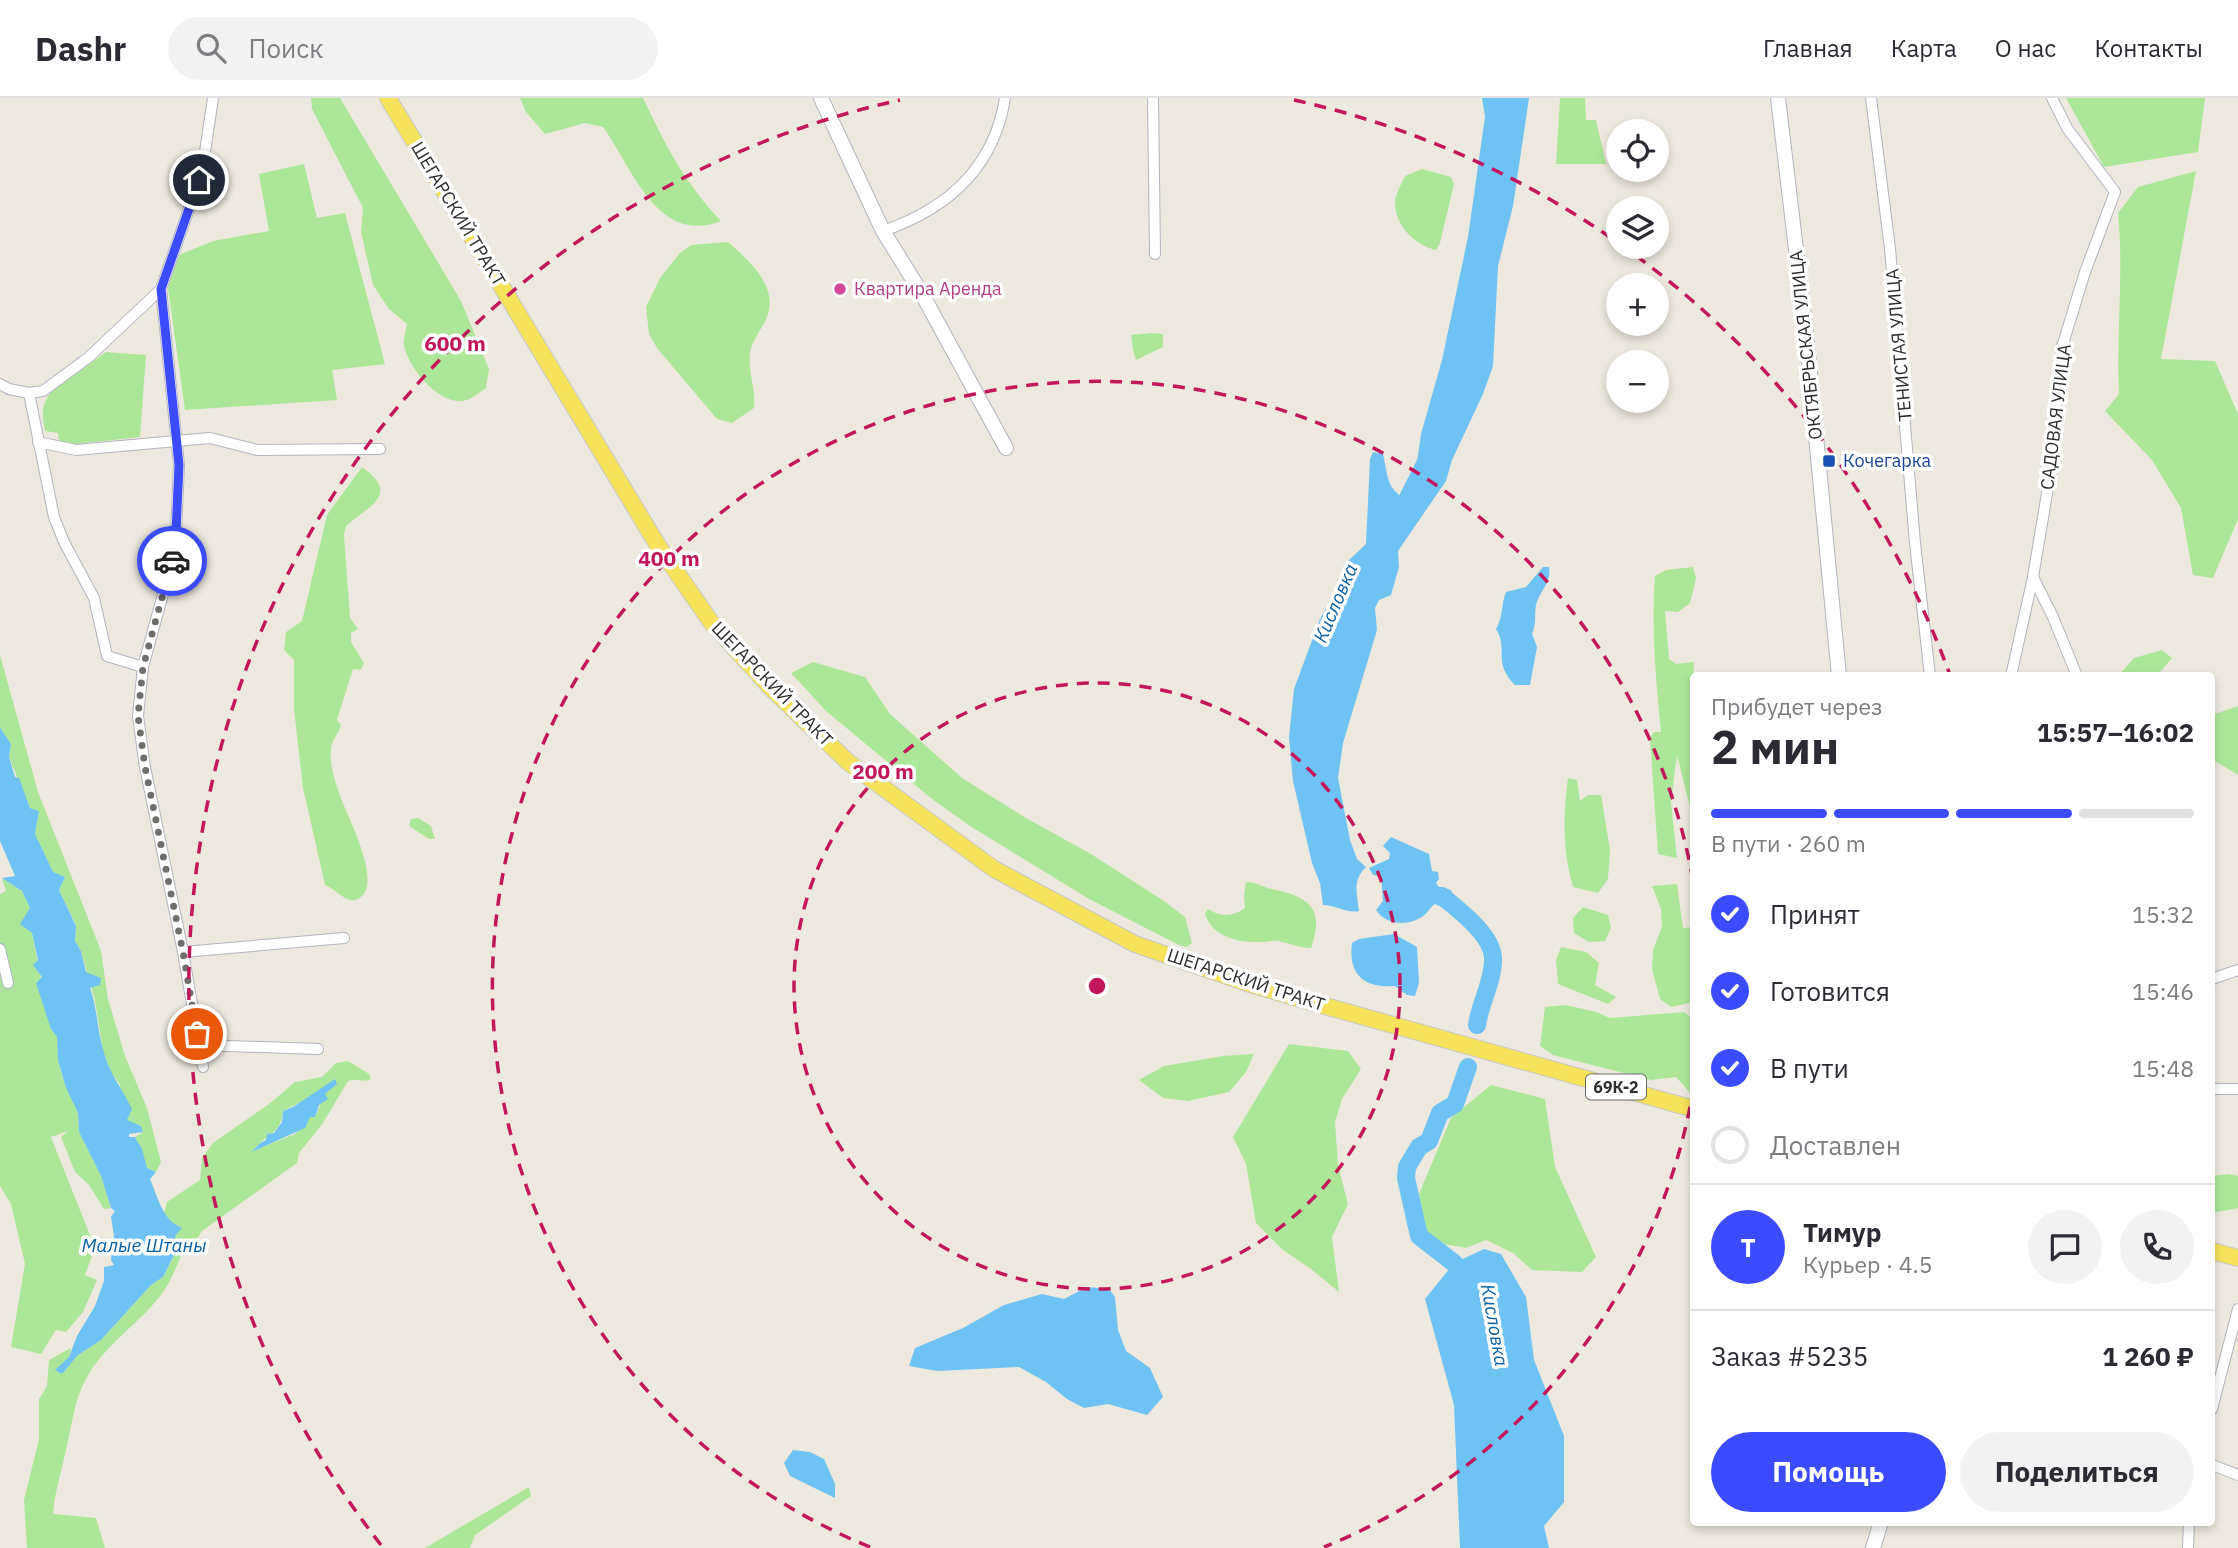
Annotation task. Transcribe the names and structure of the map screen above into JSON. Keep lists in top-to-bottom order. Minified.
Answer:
{"streets":{"main road":["ШЕГАРСКИЙ ТРАКТ","69К-2"],"street":["ОКТЯБРЬСКАЯ УЛИЦА","ТЕНИСТАЯ УЛИЦА","САДОВАЯ УЛИЦА"]},"water":["Кисловка","Малые Штаны"],"places":{"other":["Квартира Аренда"],"transit":["Кочегарка"]},"page":{"header":"Dashr","search":"Поиск","nav":["Главная","Карта","О нас","Контакты"],"map_buttons":["+","−"],"heading":["2 мин","Прибудет через","15:57–16:02"],"panel":["Тимур","Курьер · 4.5","Заказ #5235","1 260 ₽"],"bar":"В пути · 260 m","list":[["Принят","15:32"],["Готовится","15:46"],["В пути","15:48"],"Доставлен"],"round":"Т","buttons":["Помощь","Поделиться"]},"rings":["600 m","400 m","200 m"]}
